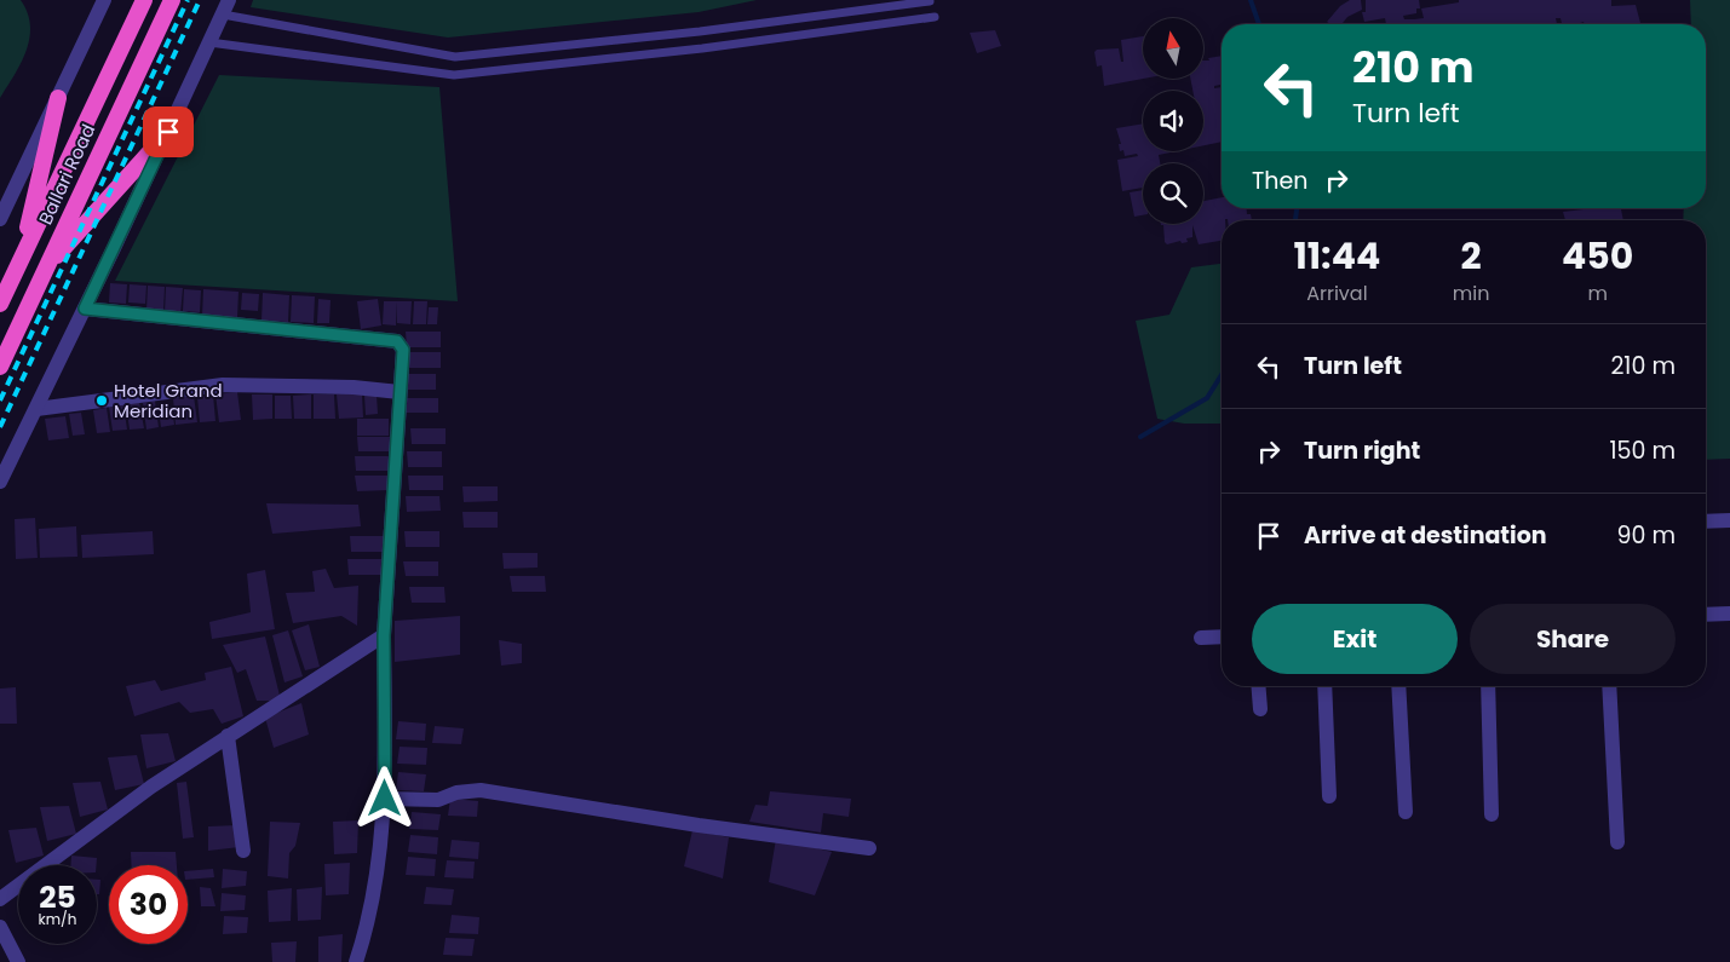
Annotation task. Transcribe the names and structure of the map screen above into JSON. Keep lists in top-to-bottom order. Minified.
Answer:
{"streets":{"highway":["Ballari Road"]},"places":["Hotel Grand Meridian"],"north":"top","page":{"turn":["210 m","Turn left"],"then":"Then","eta":["11:44","Arrival","2","min","450","m"],"list":[{"name":"Turn left","value":"210 m"},{"name":"Turn right","value":"150 m"},{"name":"Arrive at destination","value":"90 m"}],"buttons":["Exit","Share"],"speed":"25 km/h","limit":"30"}}
